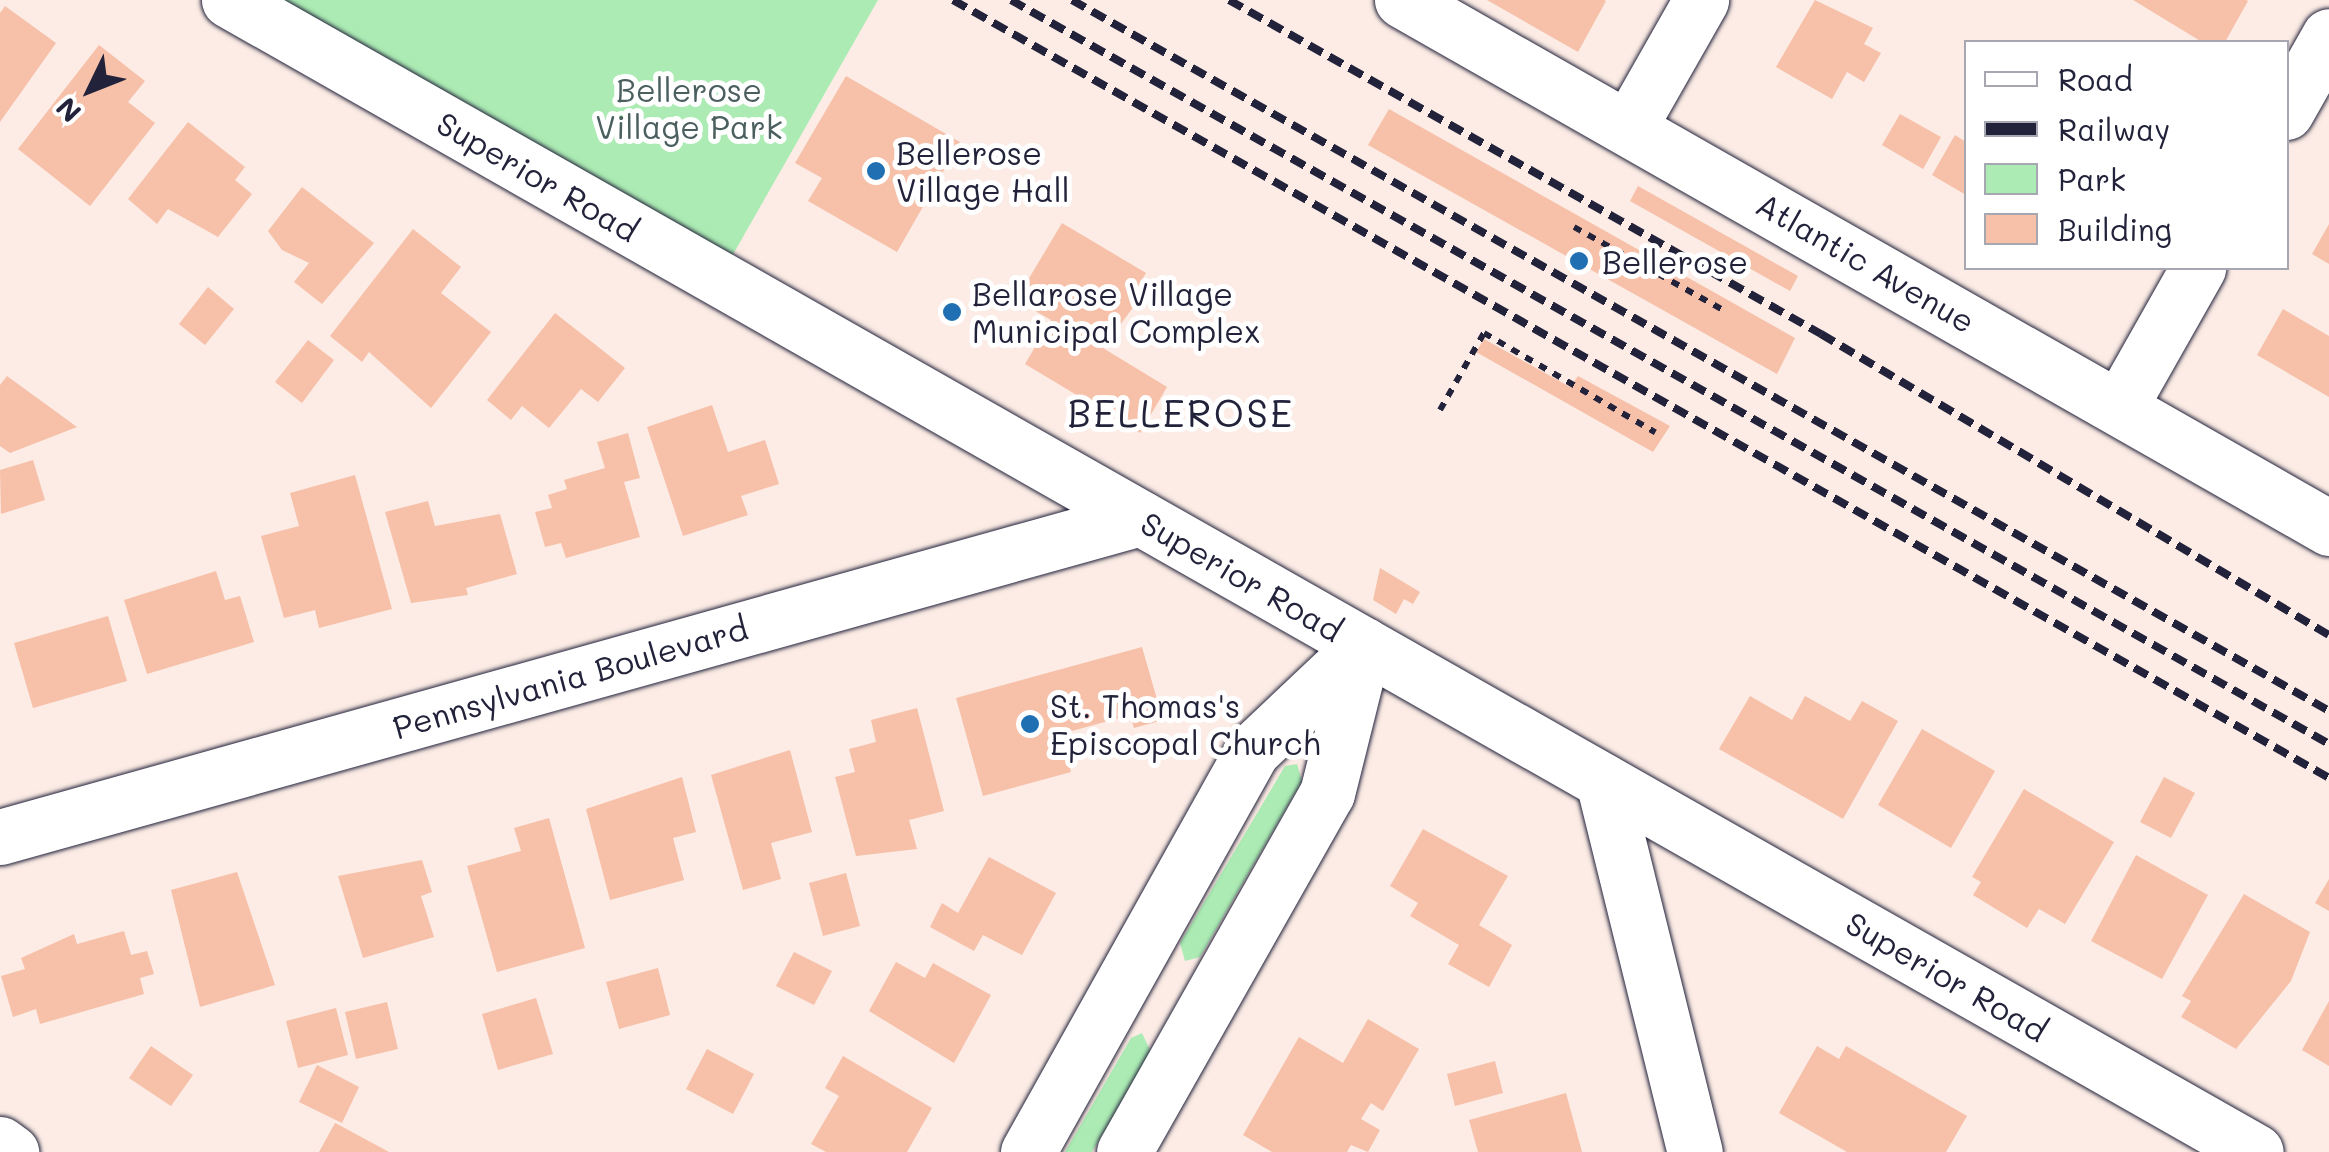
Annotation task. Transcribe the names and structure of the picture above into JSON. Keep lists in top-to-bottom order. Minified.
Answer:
{"streets":{"street":["Superior Road","Atlantic Avenue","Pennsylvania Boulevard"]},"crossings":[["Superior Road","Pennsylvania Boulevard"]],"districts":["BELLEROSE"],"parks":["Bellerose Village Park"],"places":["Bellerose Village Hall","Bellerose","Bellarose Village Municipal Complex","St. Thomas's Episcopal Church"],"legend":["Road","Railway","Park","Building"],"north":"bottom left"}
